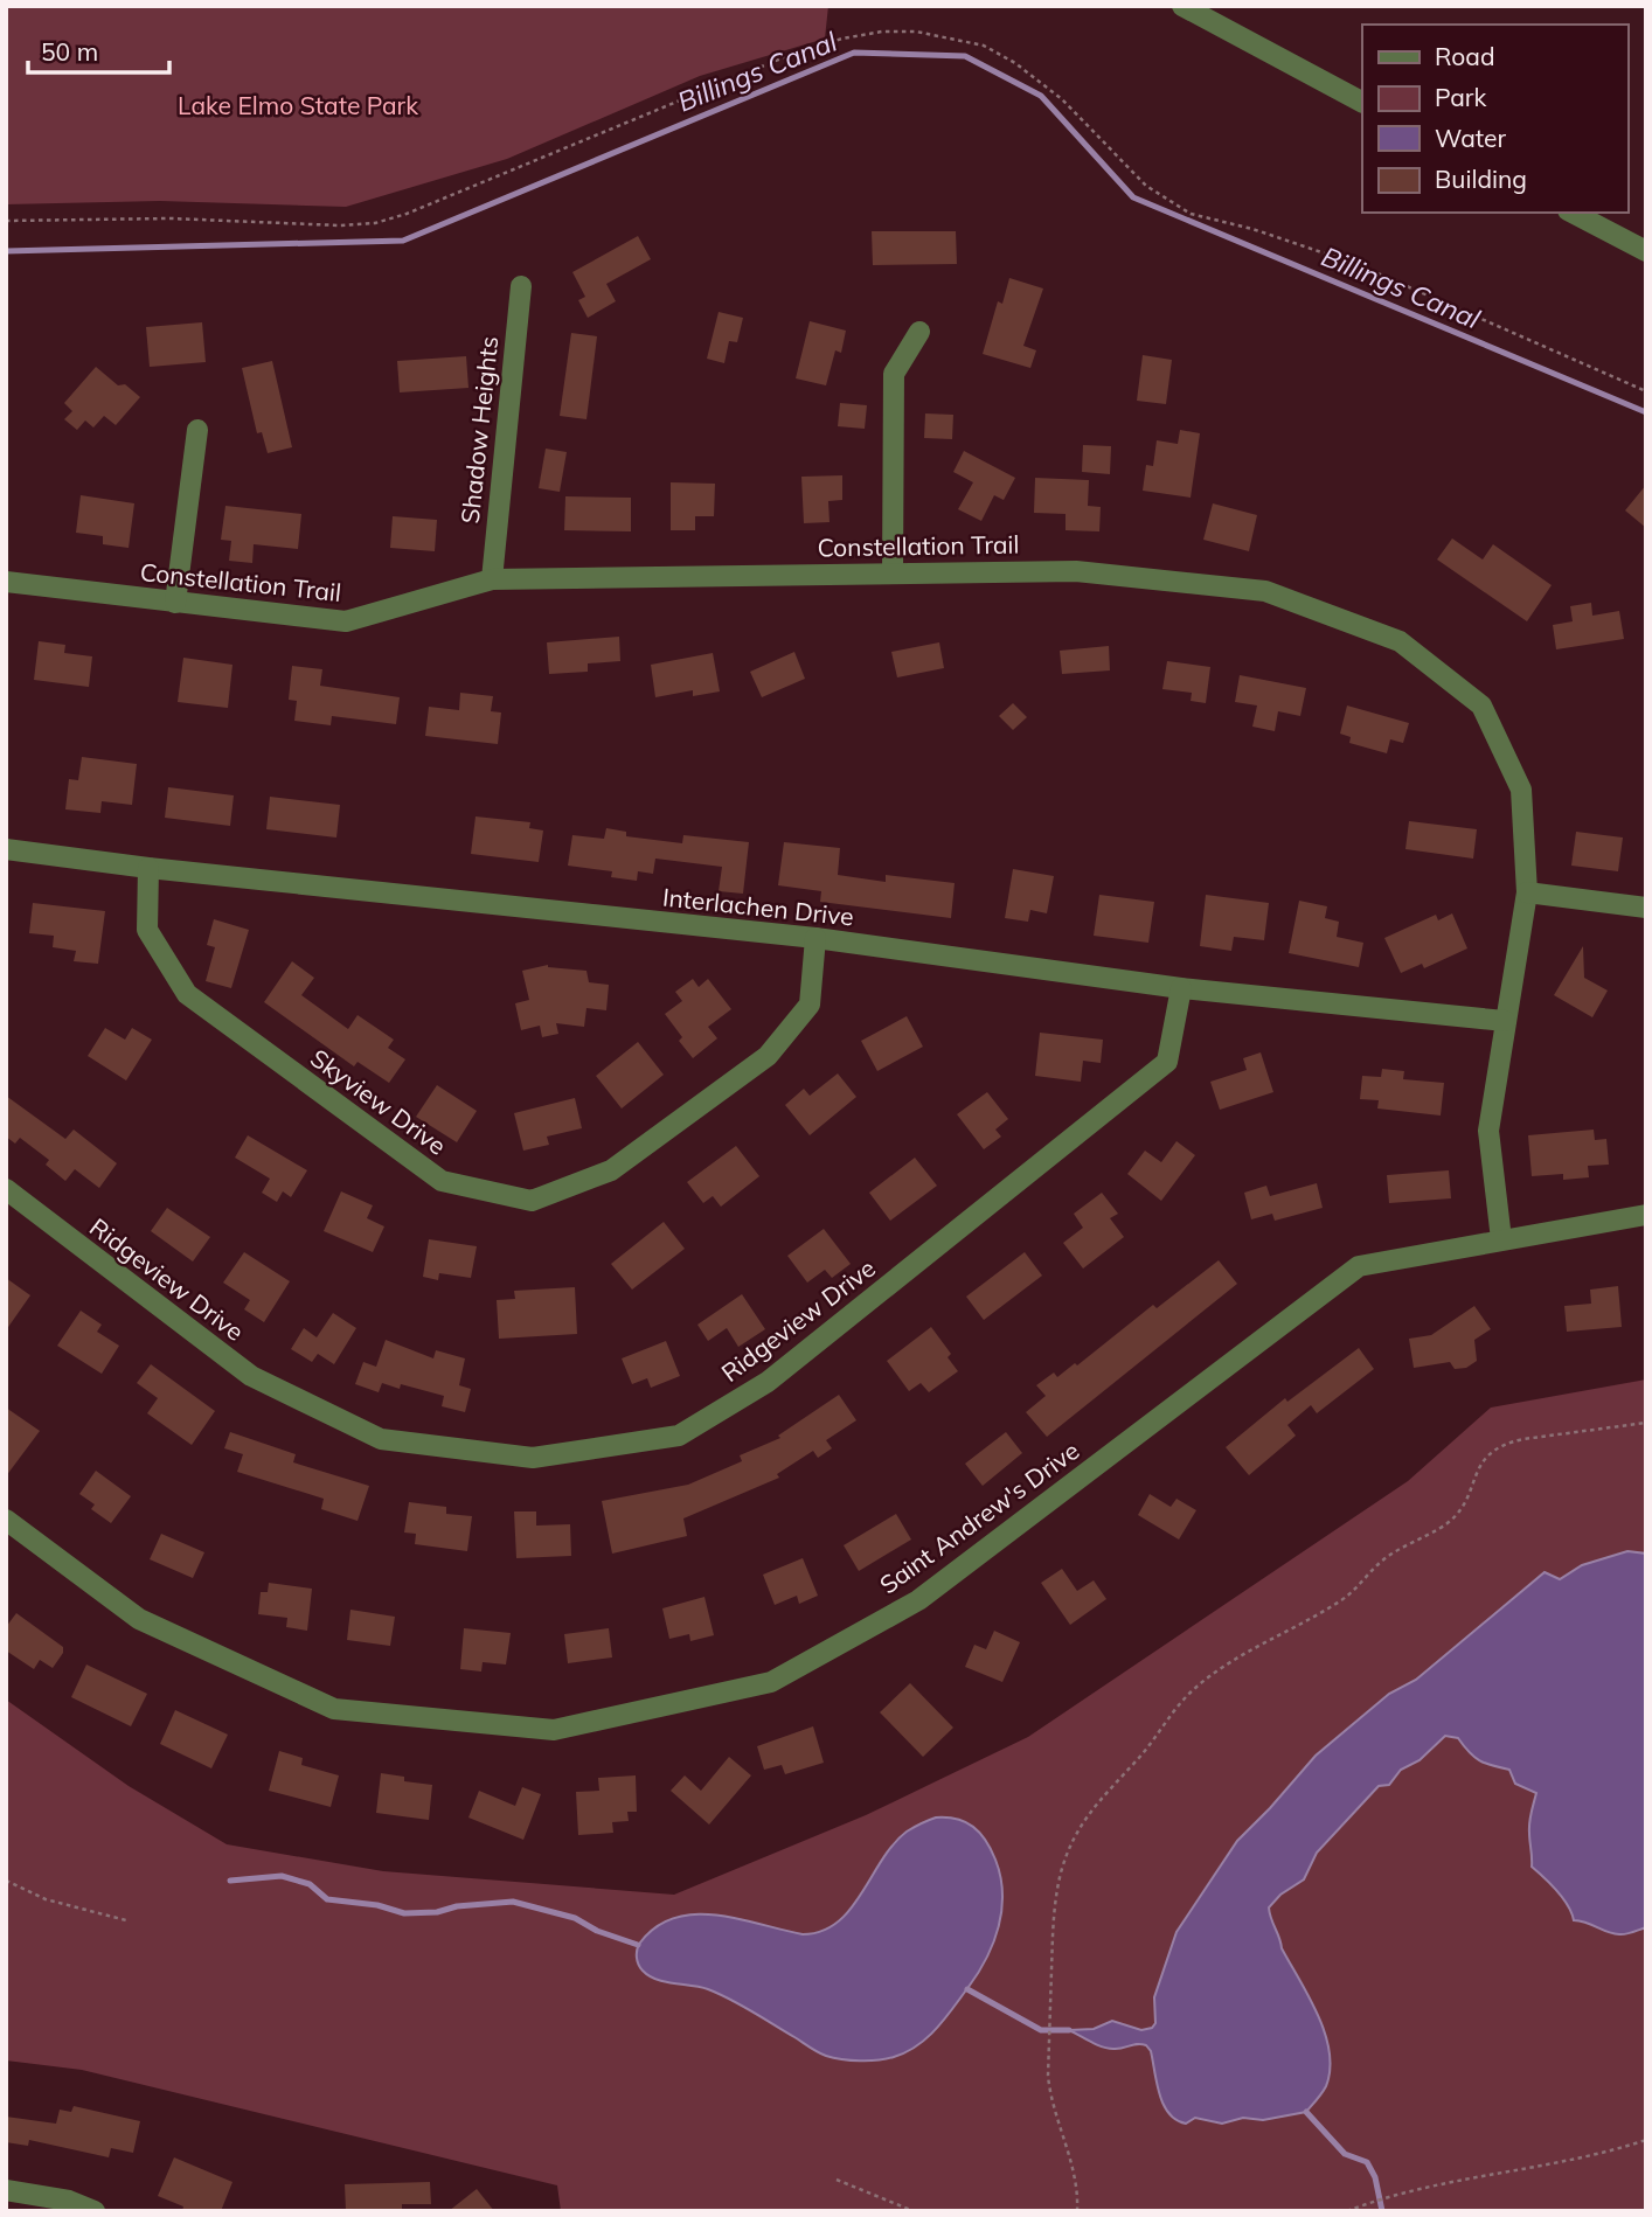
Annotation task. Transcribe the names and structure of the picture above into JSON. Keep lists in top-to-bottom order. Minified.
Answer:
{"streets":{"street":["Shadow Heights","Constellation Trail","Interlachen Drive","Skyview Drive","Ridgeview Drive","Saint Andrew's Drive"]},"crossings":[["Shadow Heights","Constellation Trail"],["Constellation Trail","Interlachen Drive"],["Constellation Trail","Saint Andrew's Drive"],["Interlachen Drive","Skyview Drive"],["Interlachen Drive","Ridgeview Drive"]],"water":["Billings Canal"],"parks":["Lake Elmo State Park"],"legend":["Road","Park","Water","Building"],"scale_bar":"50 m"}
